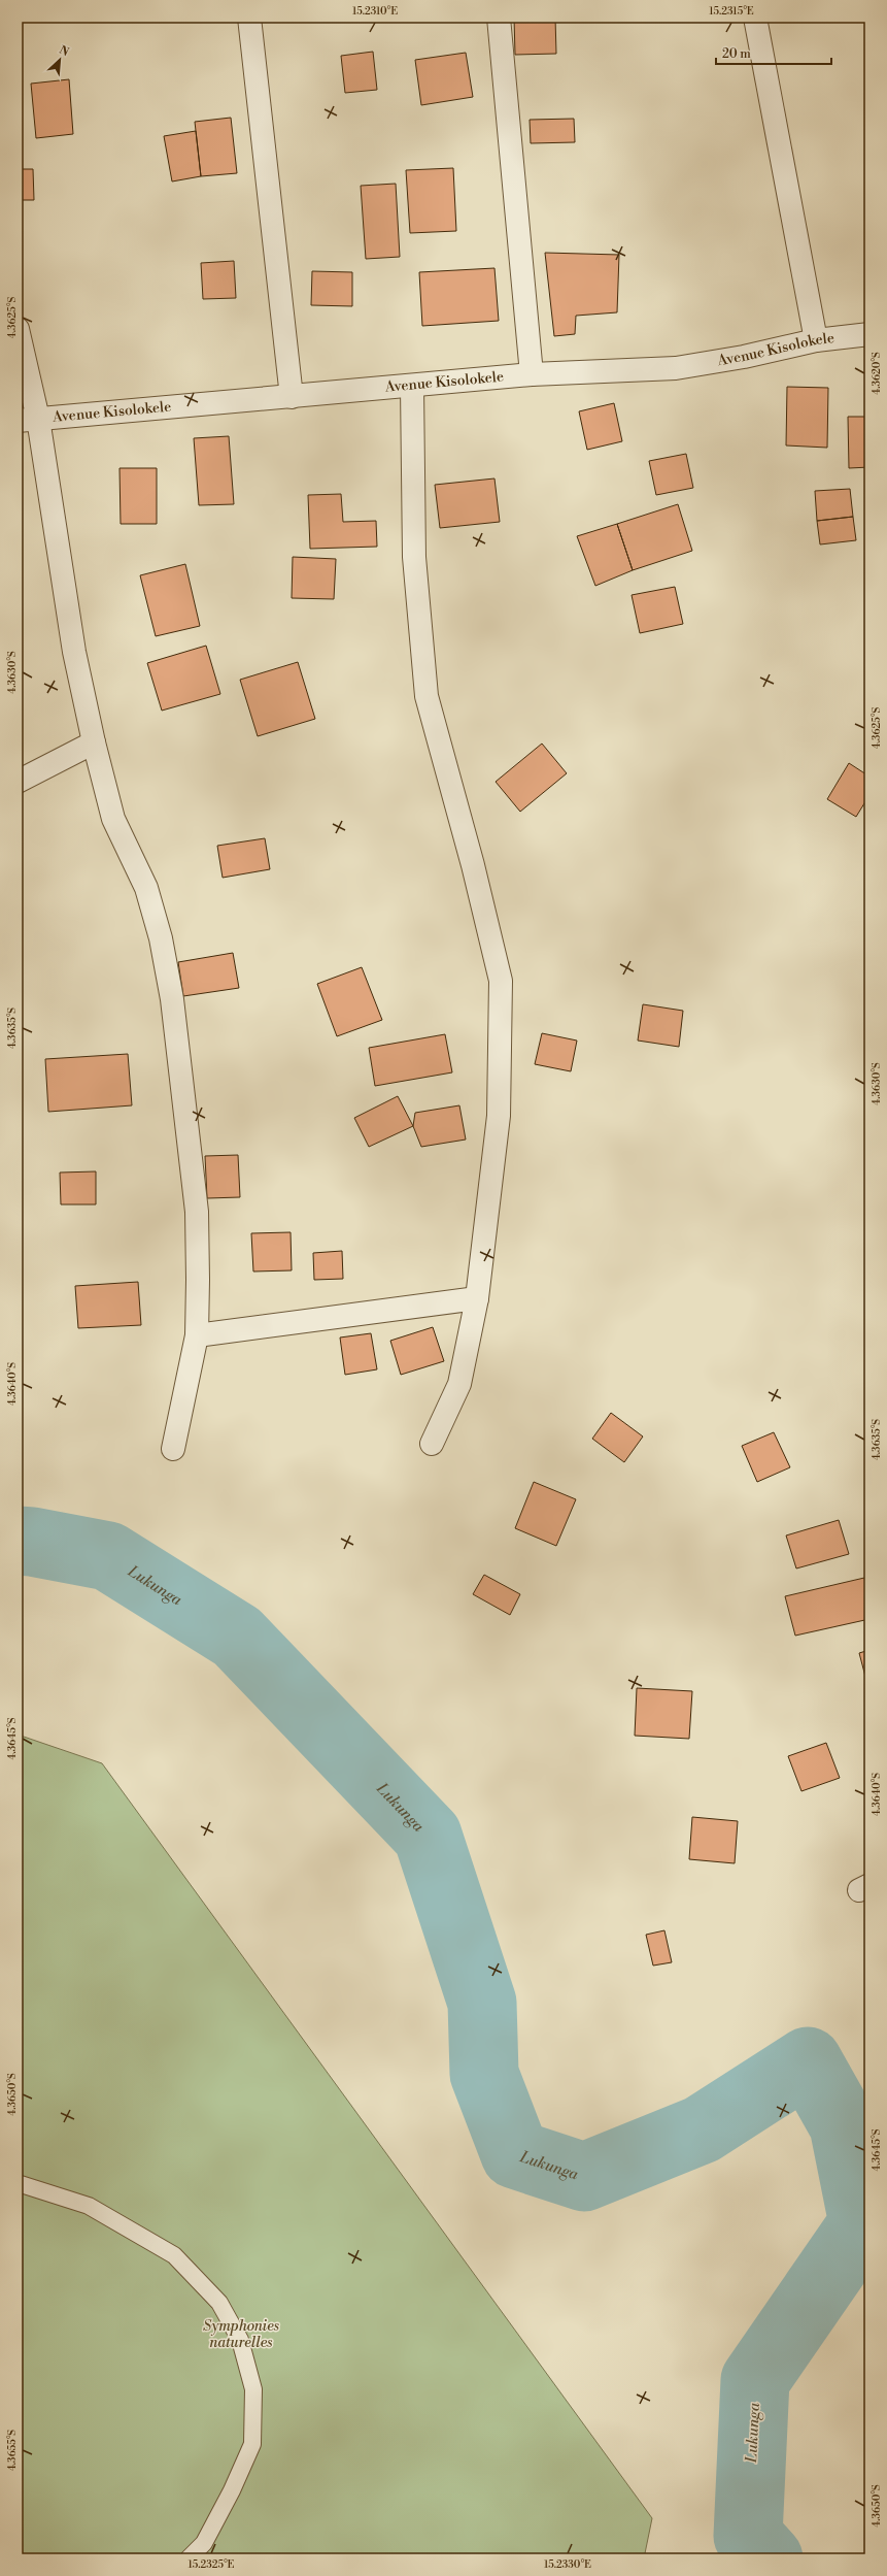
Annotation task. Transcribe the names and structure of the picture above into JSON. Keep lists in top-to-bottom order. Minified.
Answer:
{"streets":{"street":["Avenue Kisolokele"]},"water":["Lukunga"],"parks":["Symphonies naturelles"],"scale_bar":"20 m","north":"top right","coordinates":["15.2310°E","15.2315°E","4.3625°S","4.3620°S","4.3630°S","4.3635°S","4.3640°S","4.3645°S","4.3650°S","4.3655°S","15.2325°E","15.2330°E"]}
